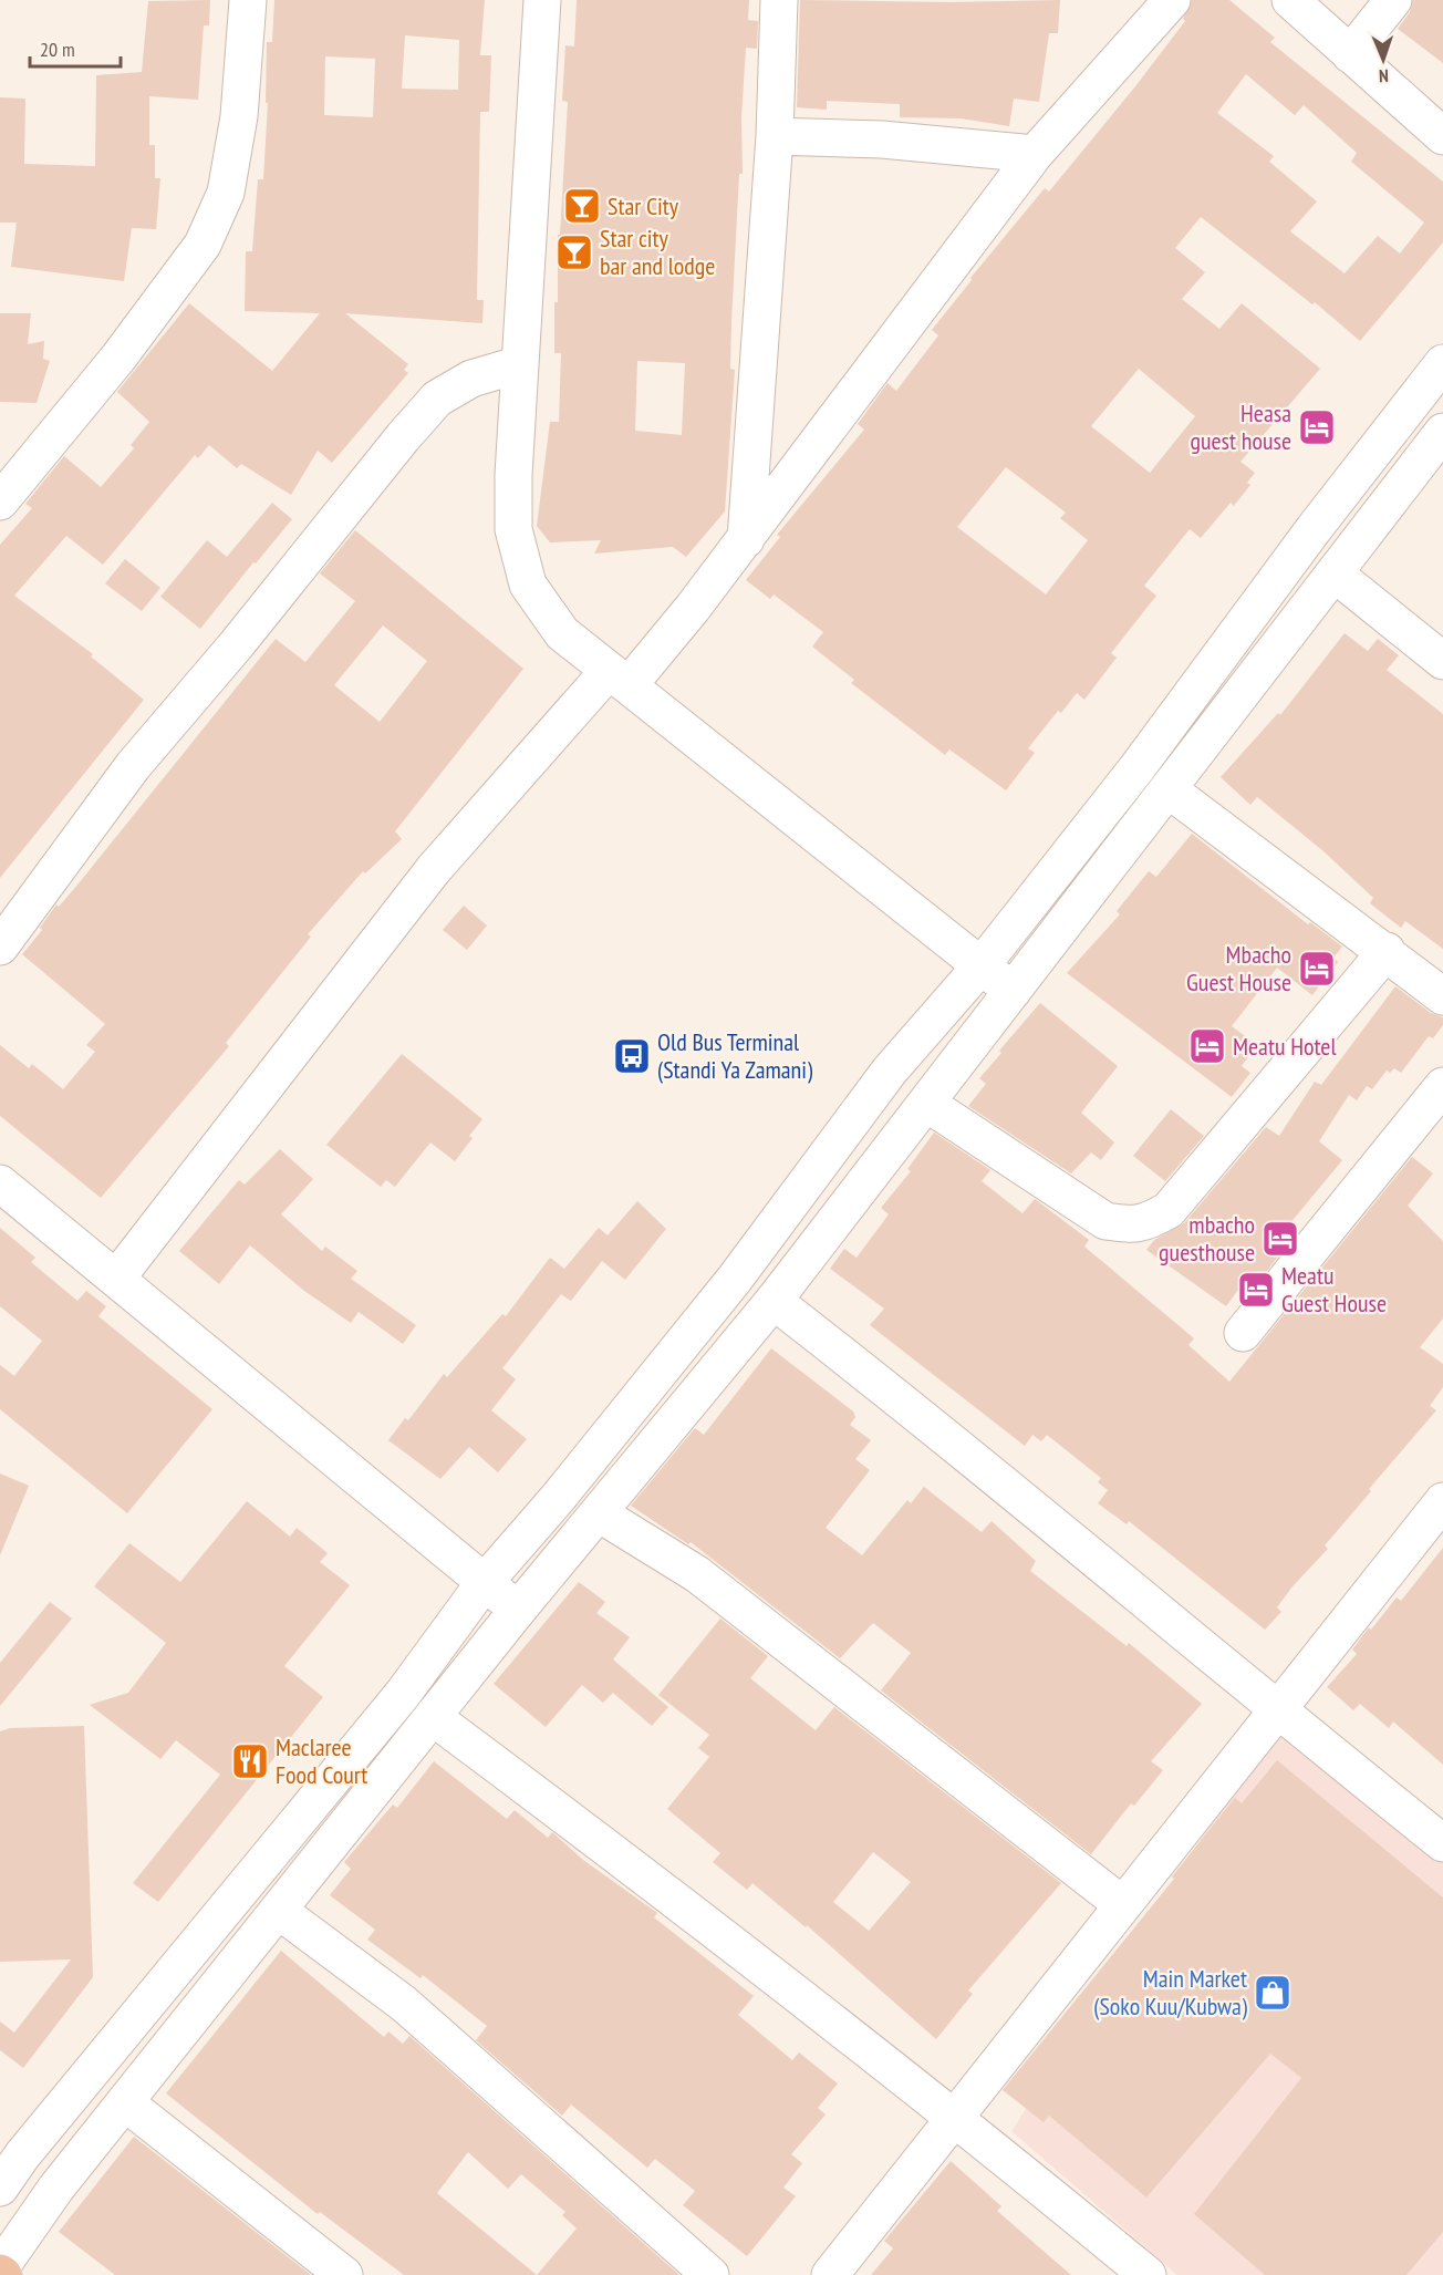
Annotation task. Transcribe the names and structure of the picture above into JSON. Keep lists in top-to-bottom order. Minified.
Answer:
{"places":{"bar":["Star City","Star city bar and lodge"],"hotel":["Heasa guest house","Mbacho Guest House","Meatu Hotel","mbacho guesthouse","Meatu Guest House"],"bus stop":["Old Bus Terminal (Standi Ya Zamani)"],"restaurant":["Maclaree Food Court"],"shop":["Main Market (Soko Kuu/Kubwa)"]},"scale_bar":"20 m","north":"bottom"}
